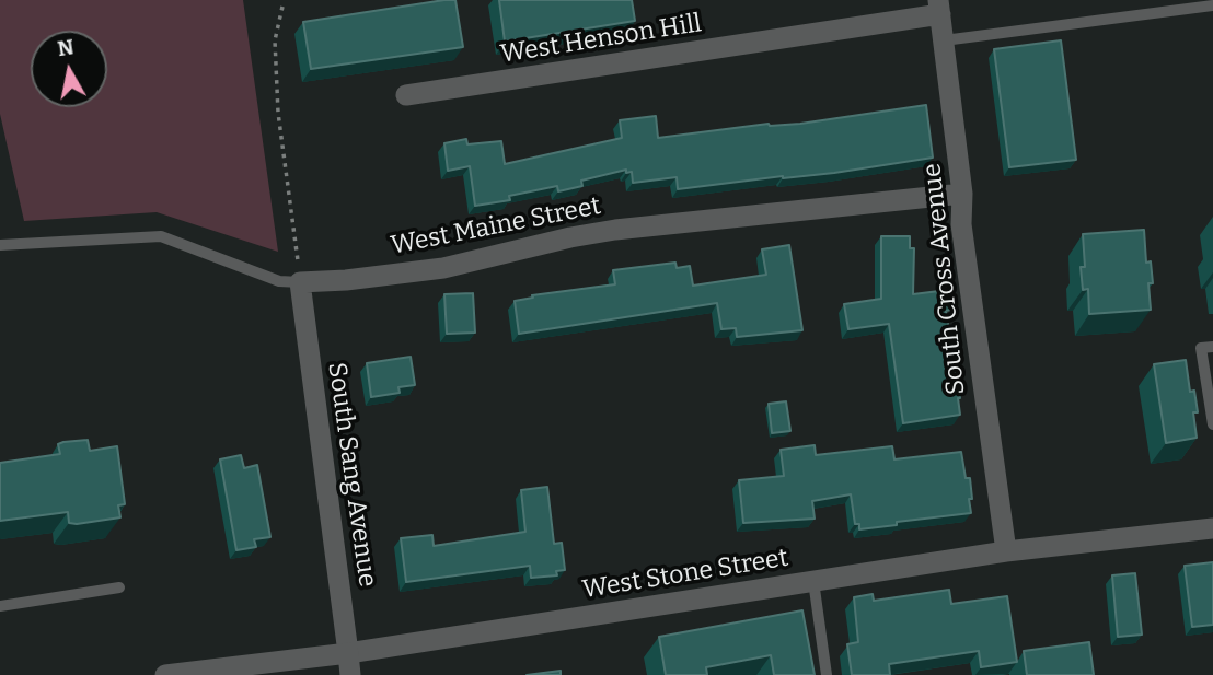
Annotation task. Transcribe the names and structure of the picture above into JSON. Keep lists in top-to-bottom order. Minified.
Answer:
{"streets":{"street":["West Henson Hill","West Maine Street","South Cross Avenue","South Sang Avenue","West Stone Street"]},"crossings":[["West Henson Hill","South Cross Avenue"],["West Maine Street","South Cross Avenue"],["West Maine Street","South Sang Avenue"],["South Cross Avenue","West Stone Street"],["South Sang Avenue","West Stone Street"]],"north":"top"}
